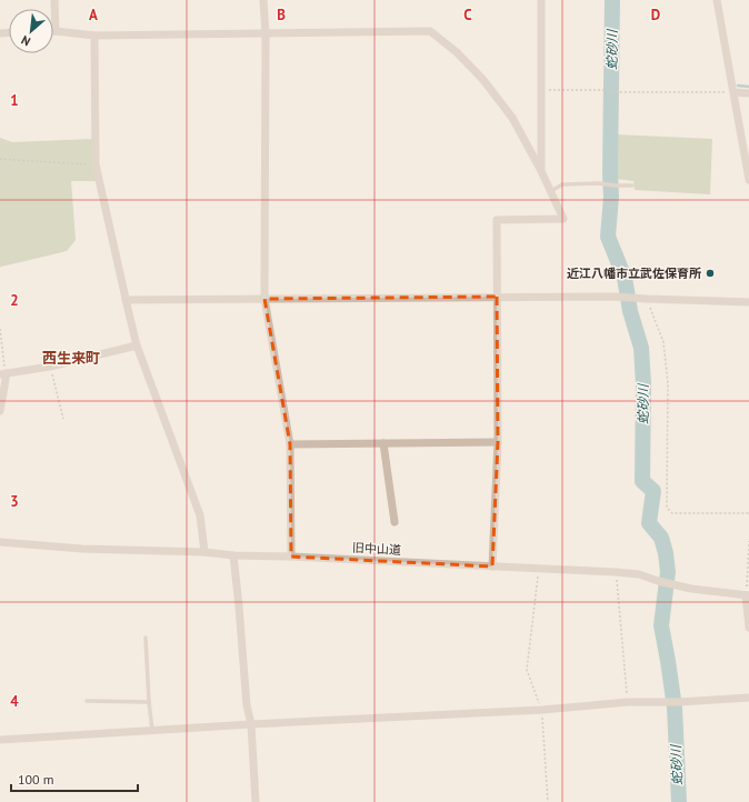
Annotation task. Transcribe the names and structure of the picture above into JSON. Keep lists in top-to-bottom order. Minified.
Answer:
{"streets":{"street":["旧中山道"]},"districts":["西生来町"],"water":["蛇砂川"],"places":["近江八幡市立武佐保育所"],"scale_bar":"100 m","north":"bottom left","grid":{"columns":["A","B","C","D"],"rows":["1","2","3","4"]}}
